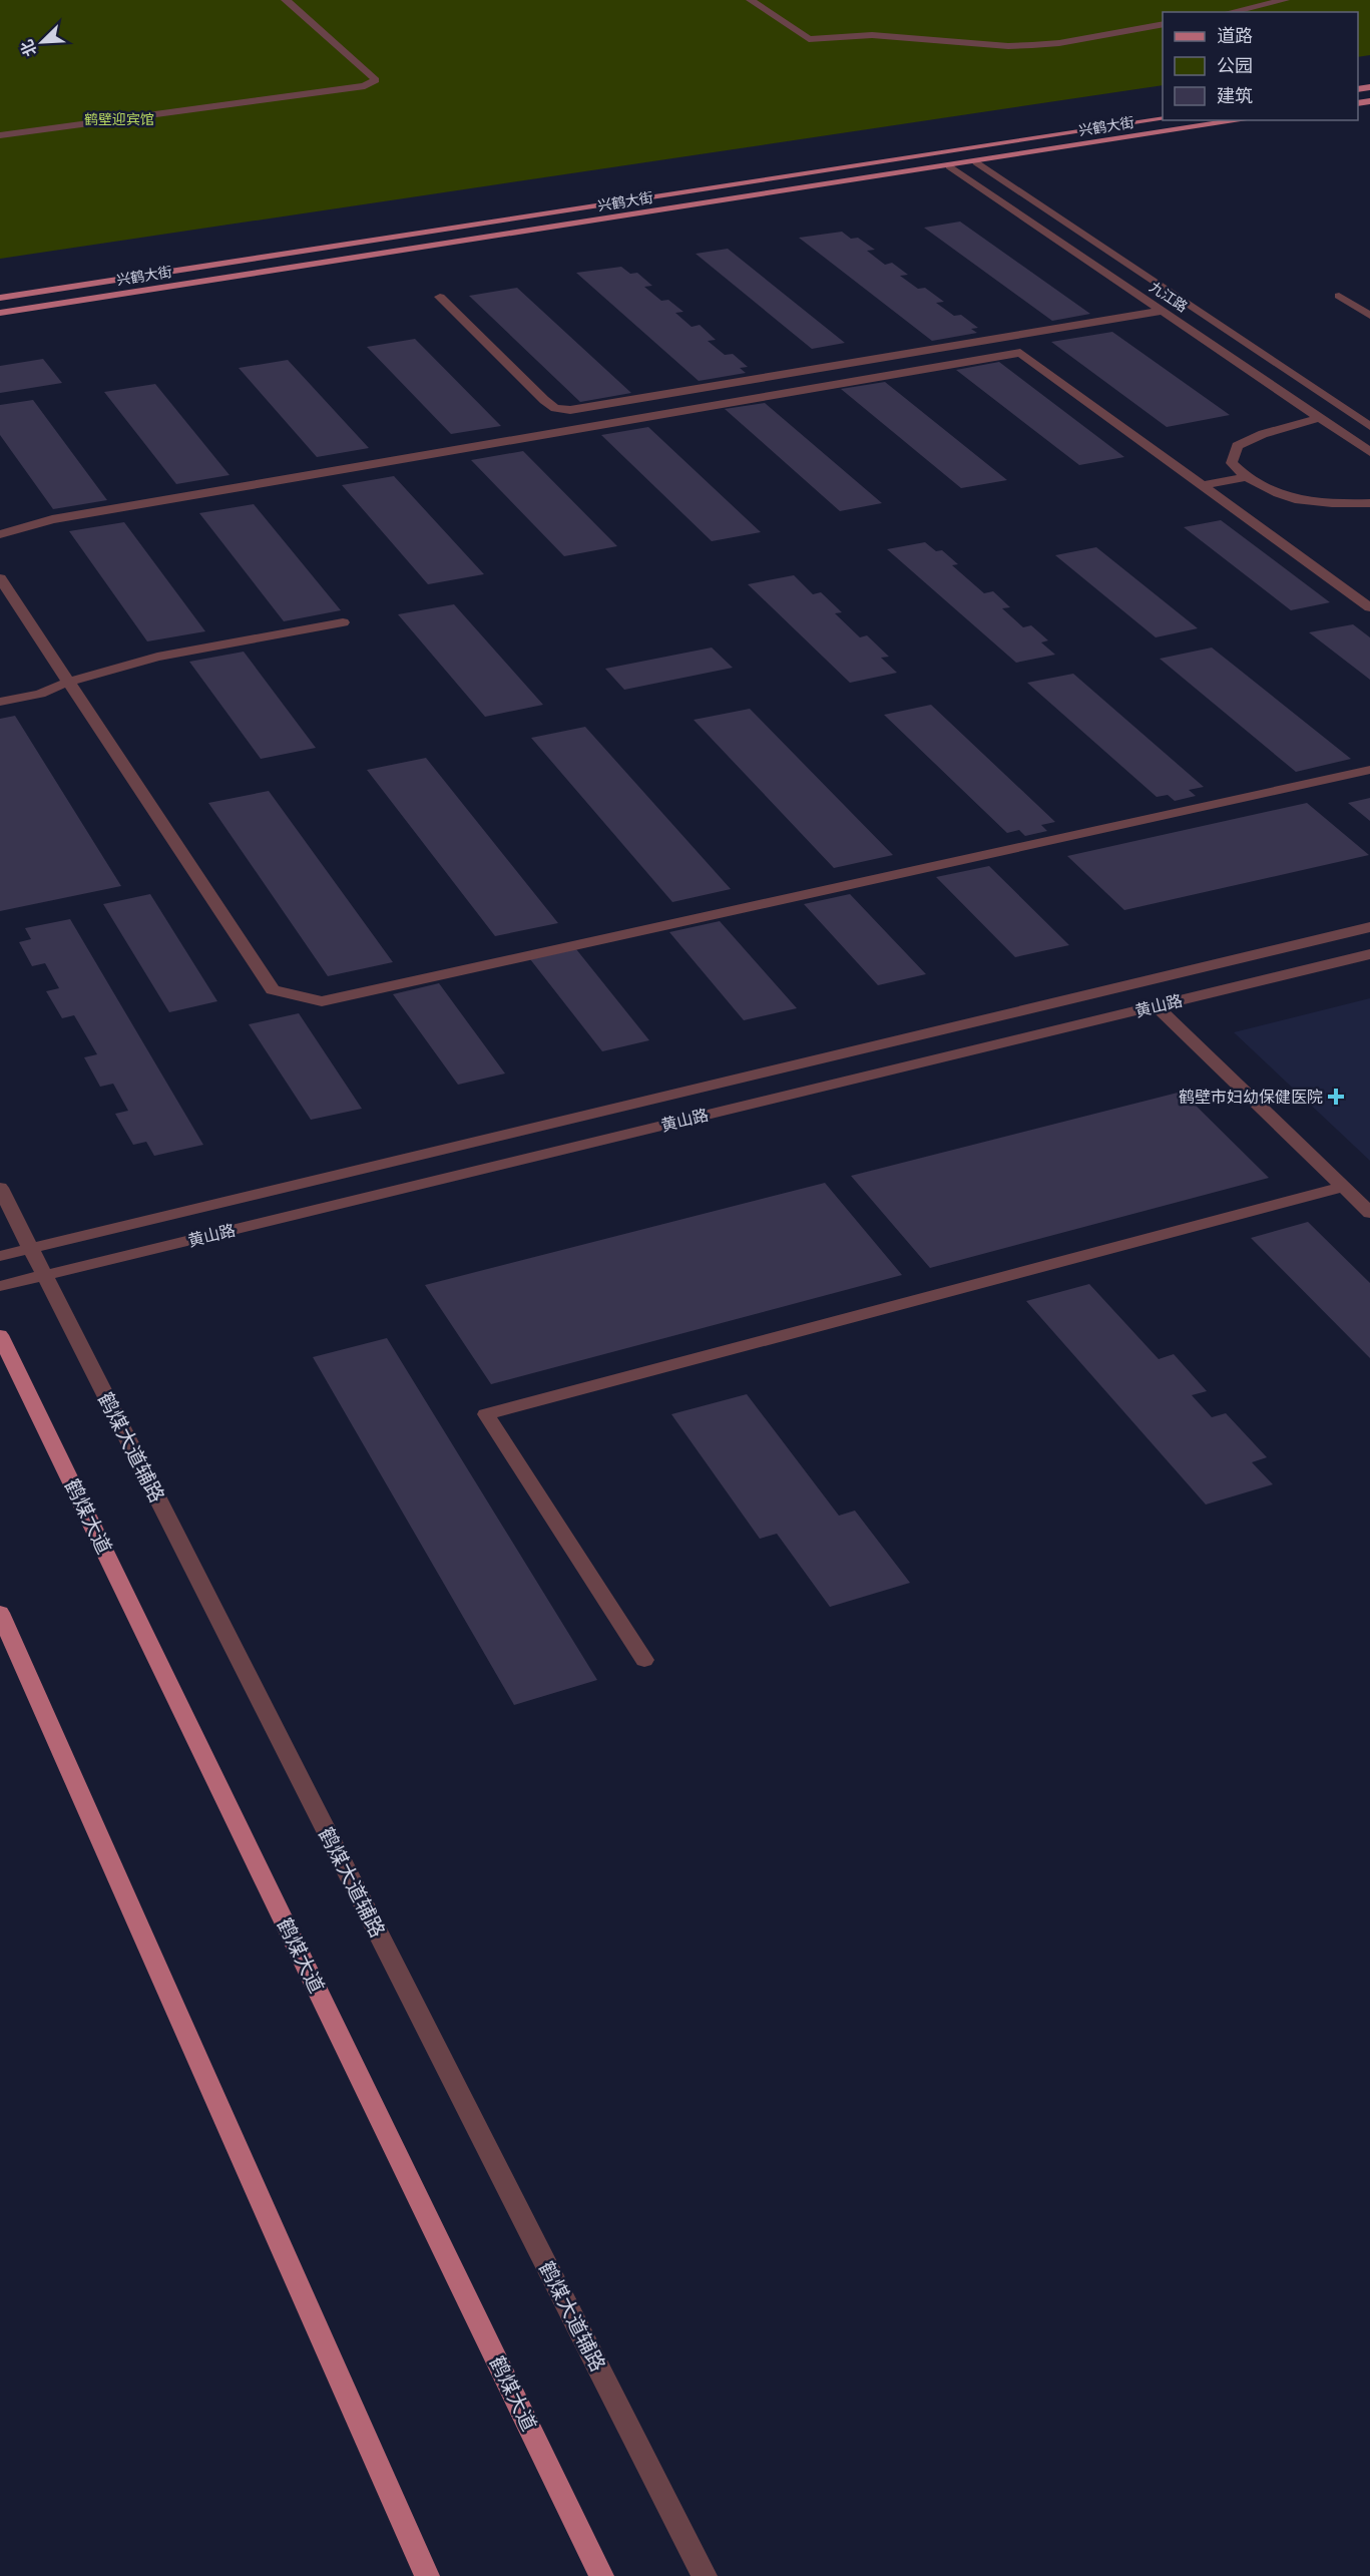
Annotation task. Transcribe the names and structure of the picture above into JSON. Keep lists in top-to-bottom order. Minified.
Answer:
{"streets":{"main road":["兴鹤大街","鹤煤大道"],"street":["九江路","黄山路","鹤煤大道辅路"]},"crossings":[["兴鹤大街","九江路"],["黄山路","鹤煤大道辅路"]],"parks":["鹤壁迎宾馆"],"places":{"health":["鹤壁市妇幼保健医院"]},"legend":["道路","公园","建筑"],"north":"bottom left"}
